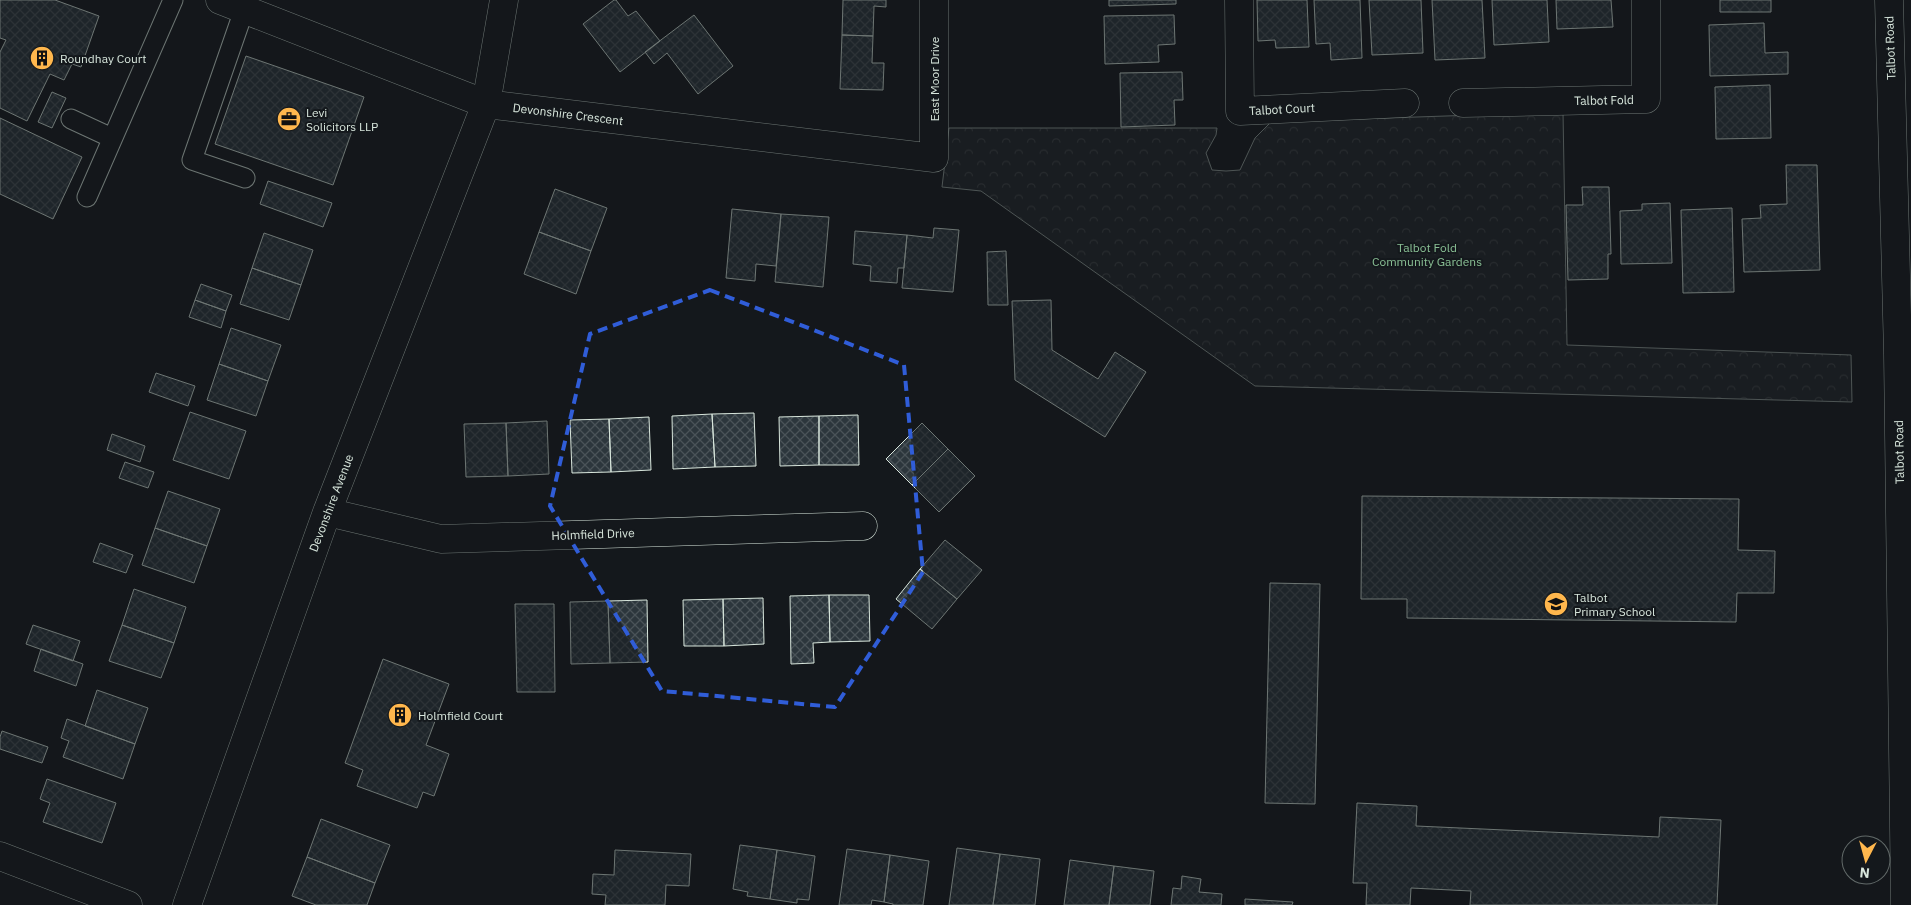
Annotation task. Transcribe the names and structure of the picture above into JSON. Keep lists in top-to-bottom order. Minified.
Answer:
{"streets":{"street":["Talbot Road","East Moor Drive","Talbot Fold","Talbot Court","Devonshire Crescent","Devonshire Avenue","Holmfield Drive"]},"crossings":[["East Moor Drive","Devonshire Crescent"],["Devonshire Crescent","Devonshire Avenue"],["Devonshire Avenue","Holmfield Drive"]],"parks":["Talbot Fold Community Gardens"],"places":{"building":["Roundhay Court","Holmfield Court"],"office":["Levi Solicitors LLP"],"school or university":["Talbot Primary School"]},"north":"bottom"}
